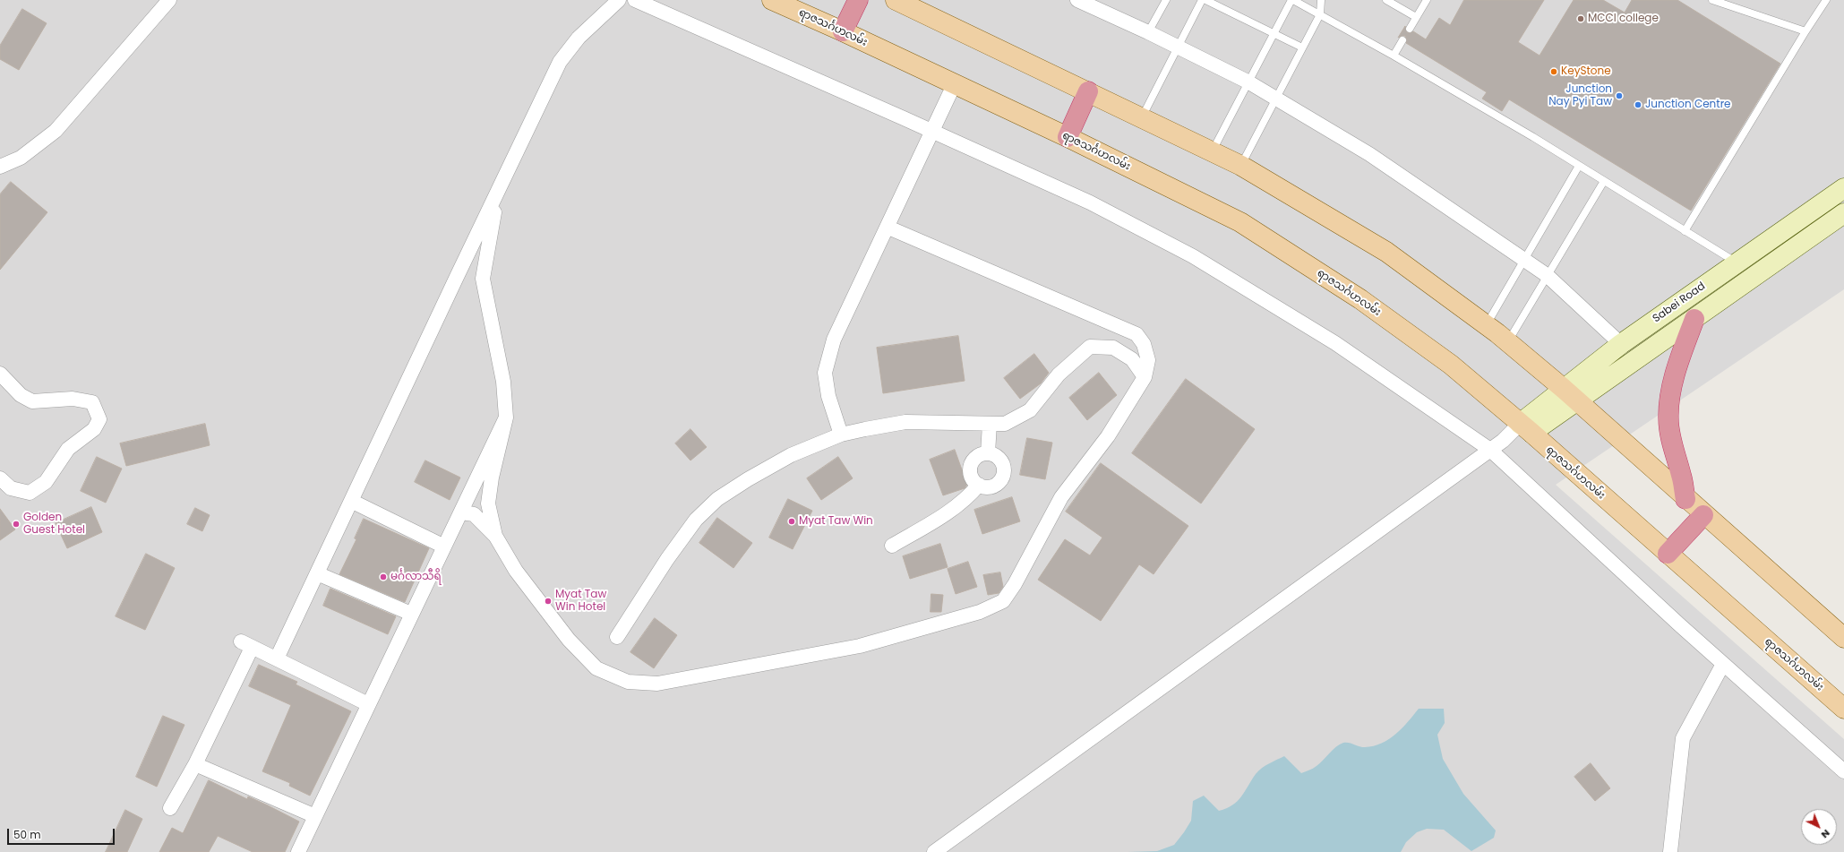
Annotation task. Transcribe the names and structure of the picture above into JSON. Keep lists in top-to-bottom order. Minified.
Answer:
{"streets":{"main road":["ရာဇသင်္ဂဟလမ်း"],"street":["Sabei Road"]},"crossings":[["ရာဇသင်္ဂဟလမ်း","Sabei Road"]],"places":["MCCI college","KeyStone","Junction Nay Pyi Taw","Junction Centre","Myat Taw Win","Golden Guest Hotel","မင်္ဂလာသီရိ","Myat Taw Win Hotel"],"scale_bar":"50 m","north":"bottom right"}
